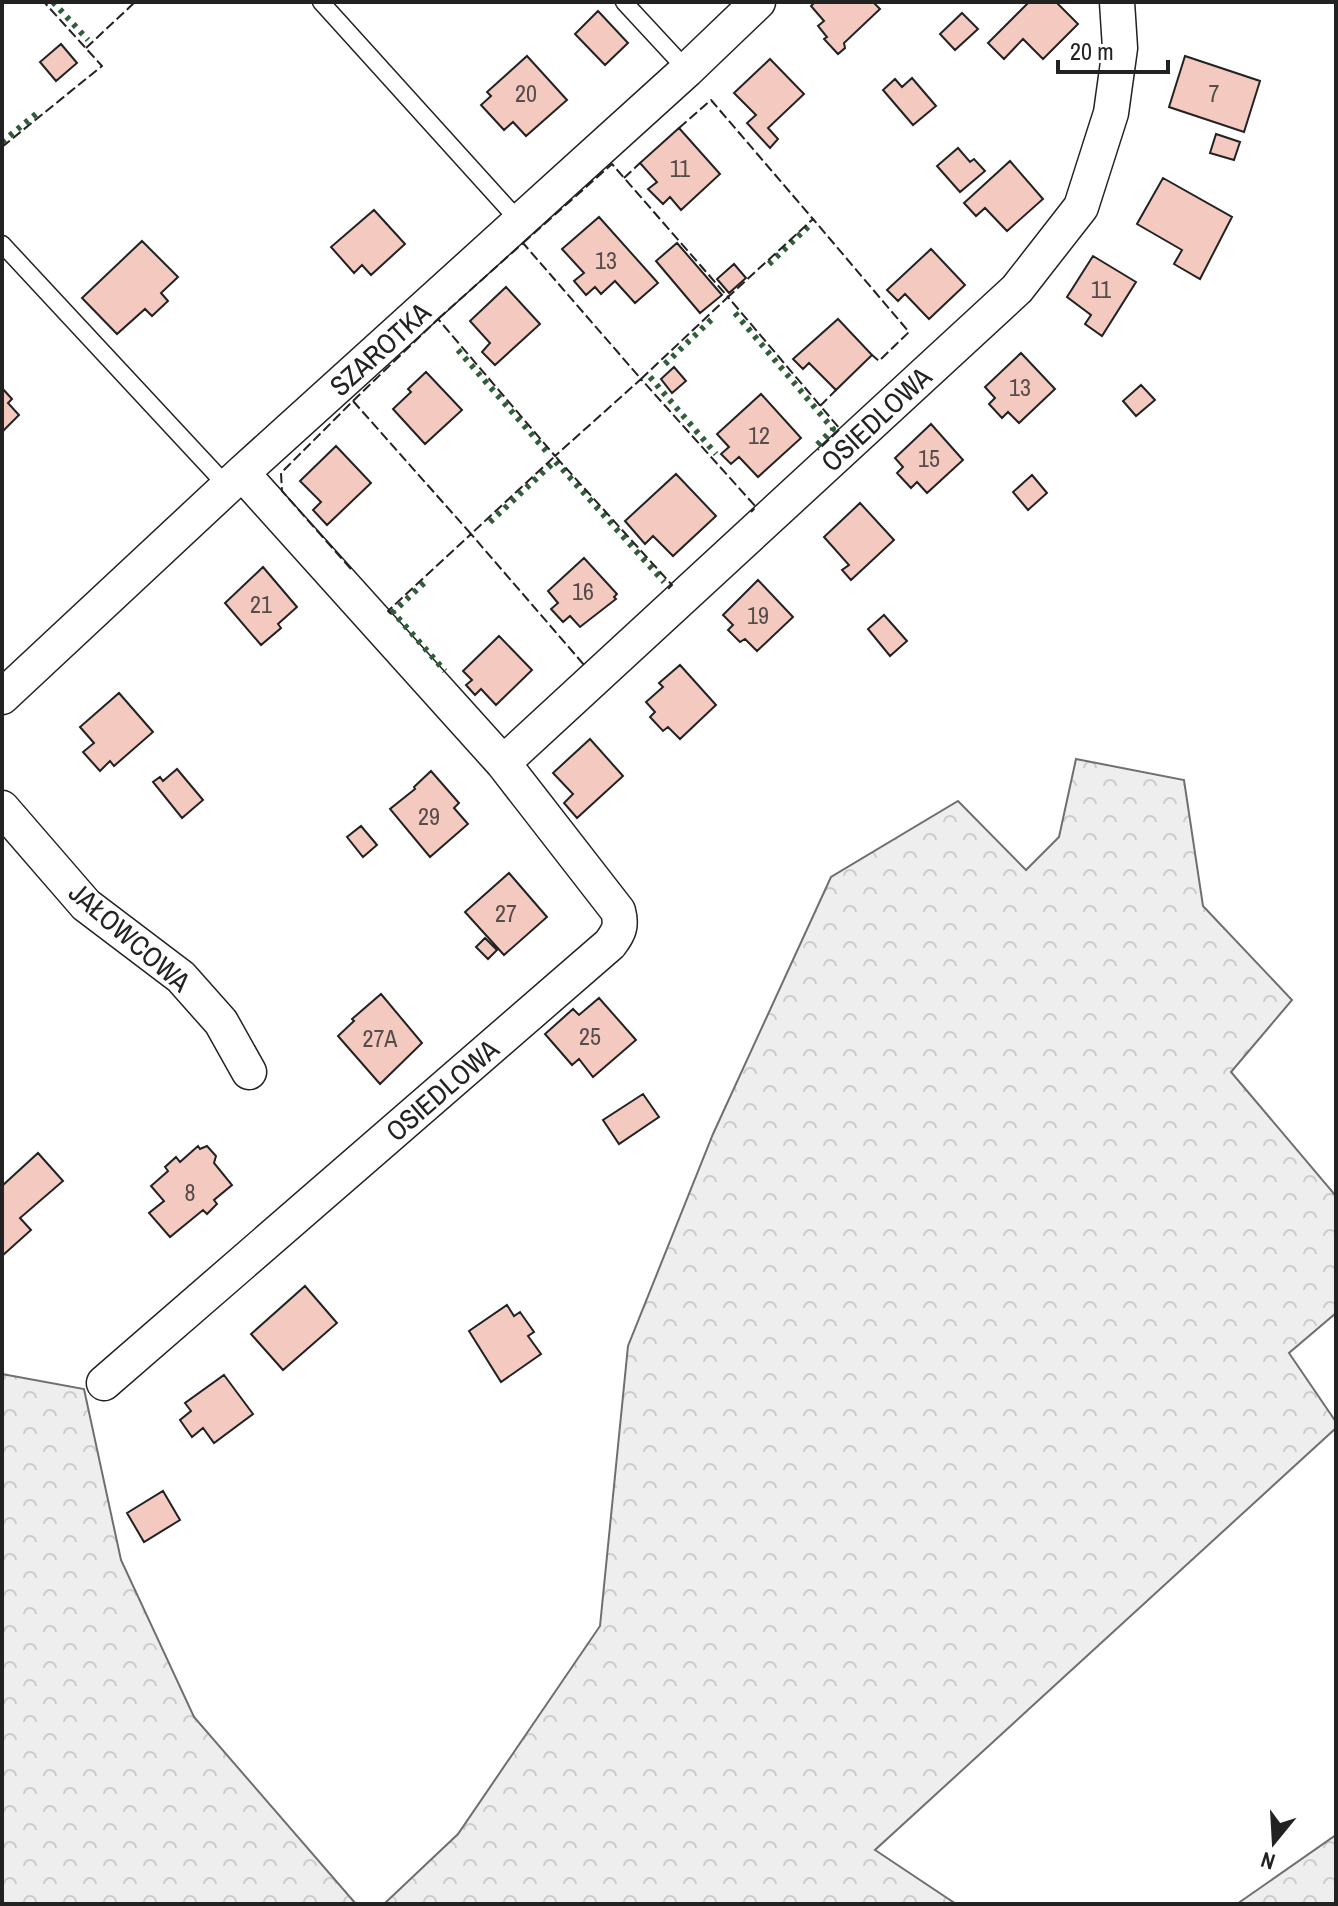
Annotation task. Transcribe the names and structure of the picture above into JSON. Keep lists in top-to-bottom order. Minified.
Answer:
{"streets":{"street":["SZAROTKA","OSIEDLOWA","JAŁOWCOWA"]},"crossings":[["SZAROTKA","OSIEDLOWA"]],"house_numbers":["20","7","11","13","11","13","12","15","16","21","19","29","27","25","27A","8"],"scale_bar":"20 m","north":"bottom"}
